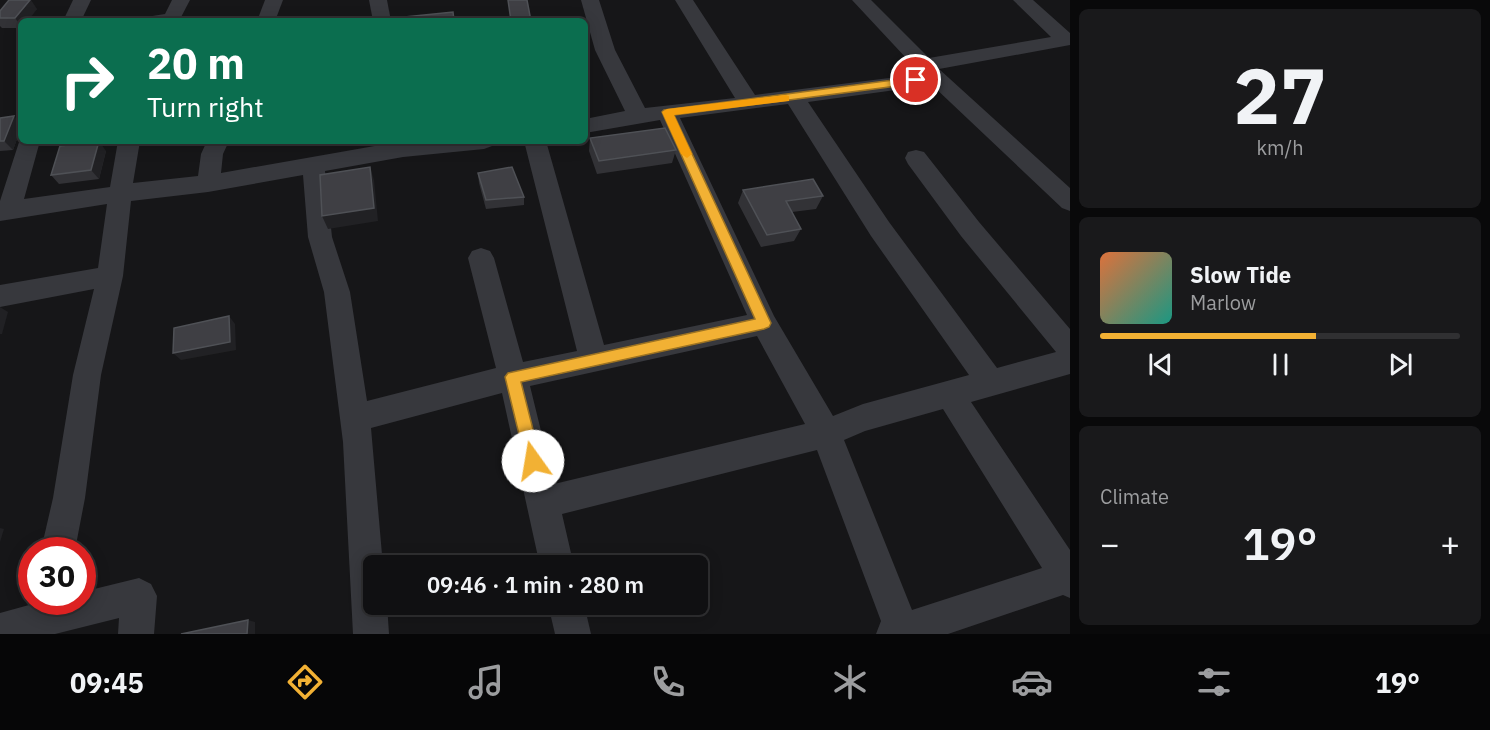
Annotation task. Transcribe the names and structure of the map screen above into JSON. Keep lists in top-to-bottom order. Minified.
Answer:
{"page":{"tile":[["27","km/h"],"Climate"],"turn":["20 m","Turn right"],"song":["Slow Tide","Marlow"],"heat":["−","19°","+"],"limit":"30","trip":"09:46 · 1 min · 280 m","tabs":["09:45","19°"]}}
